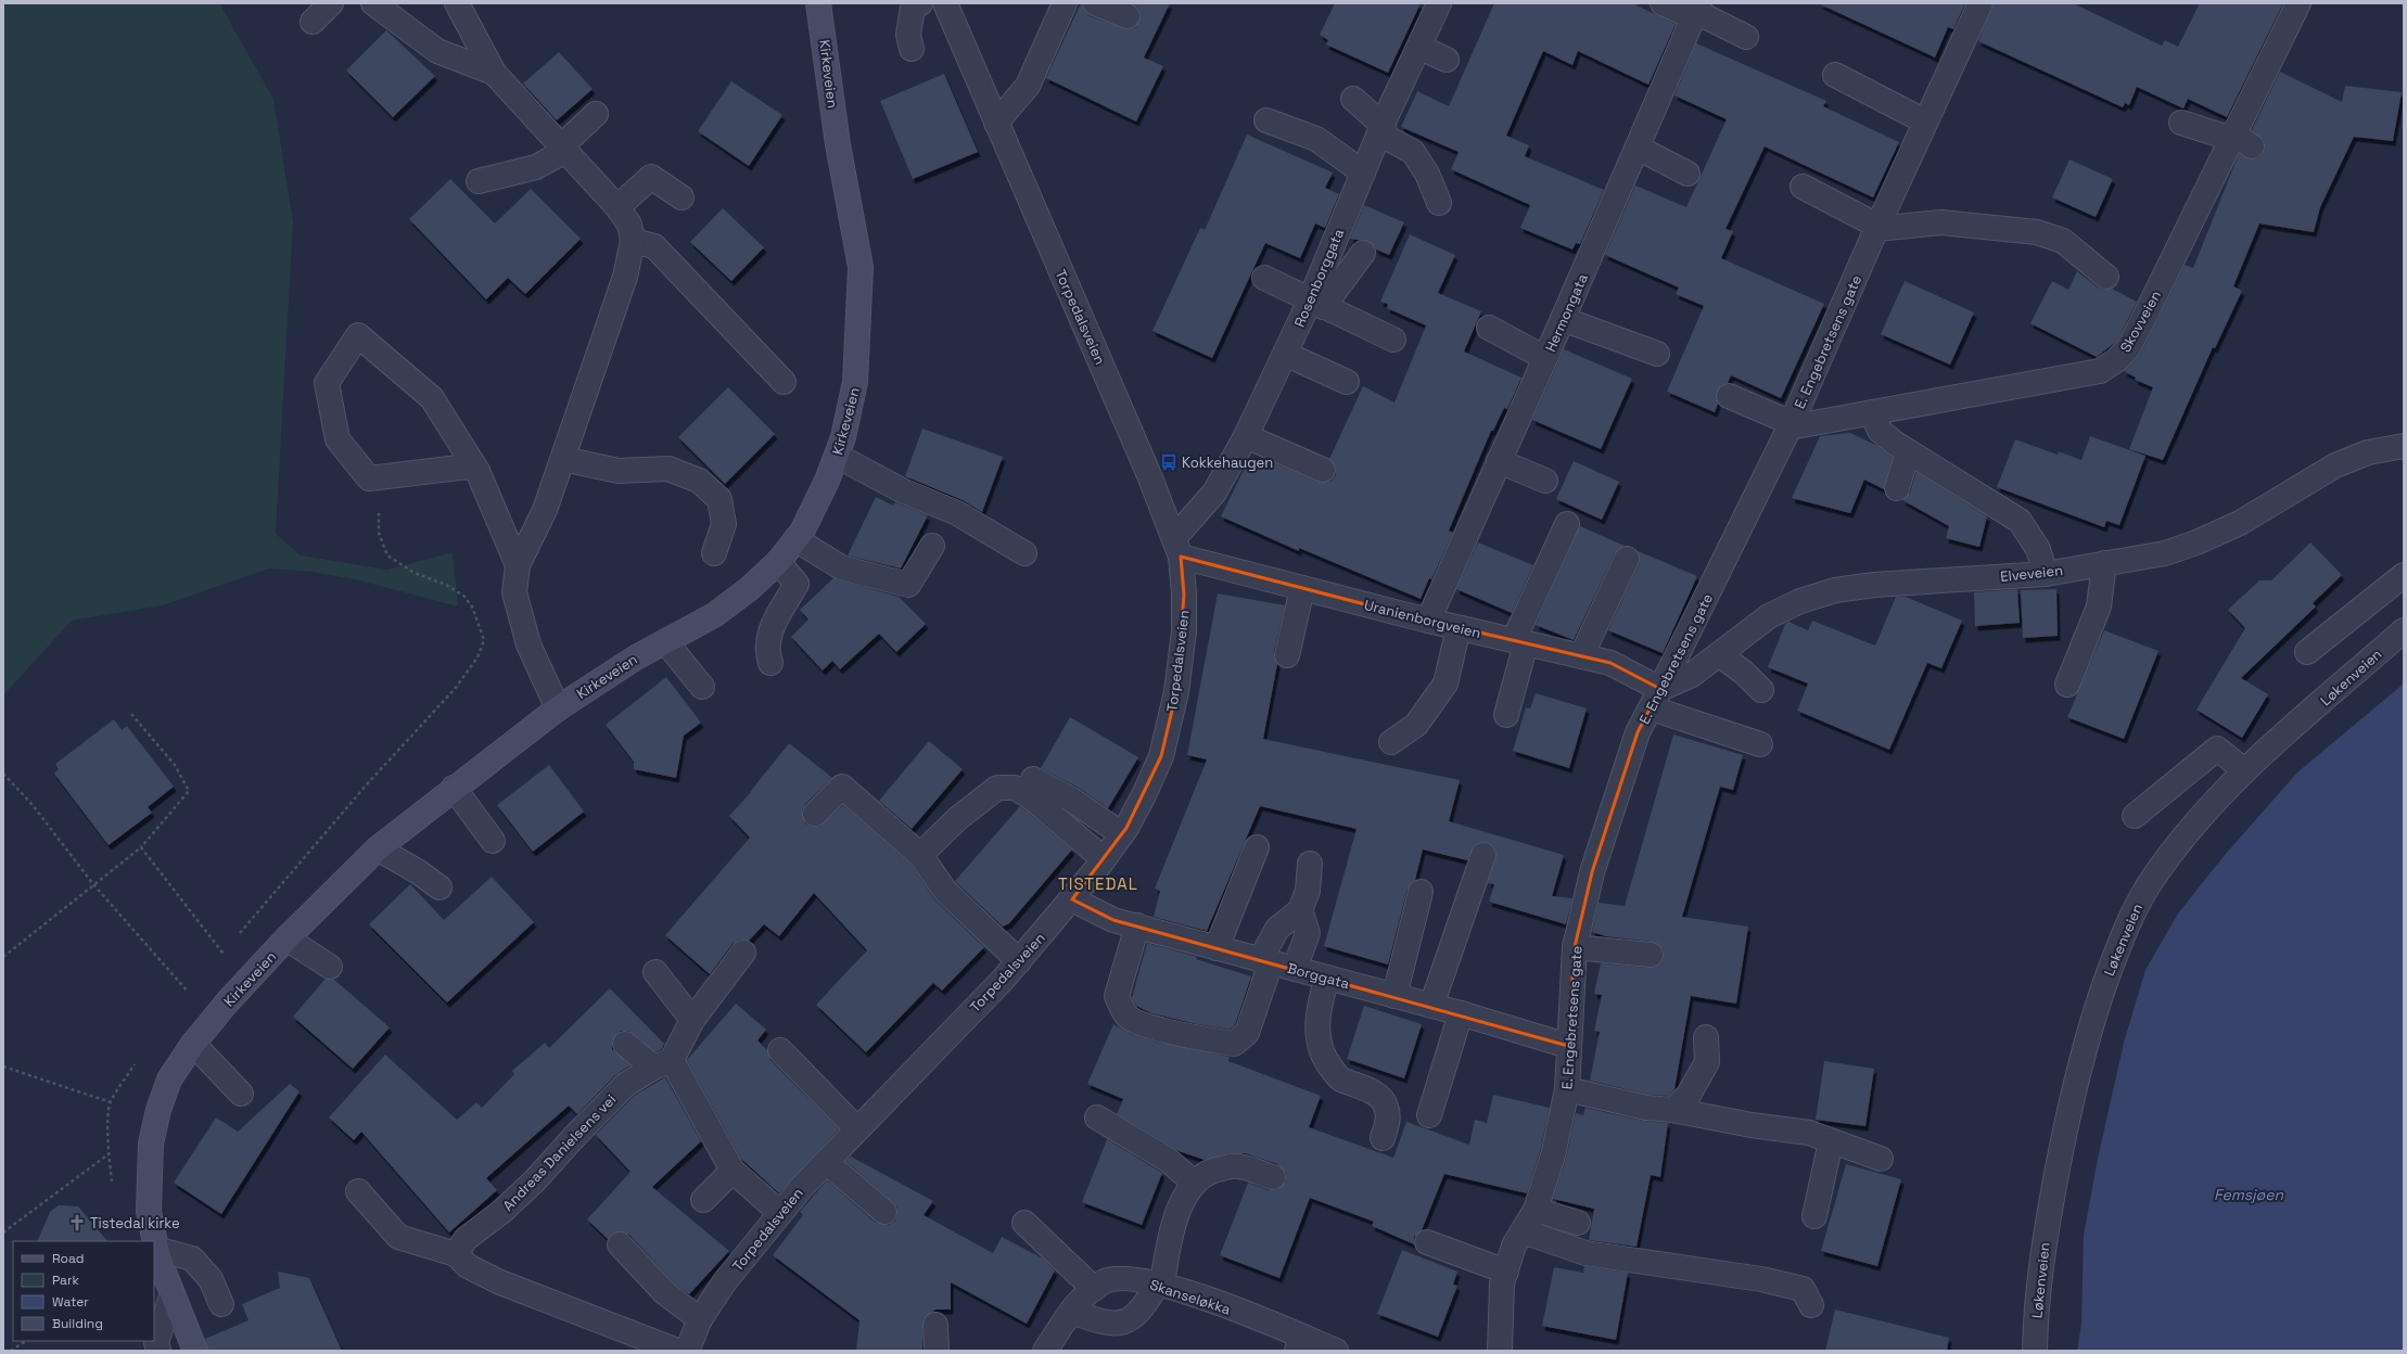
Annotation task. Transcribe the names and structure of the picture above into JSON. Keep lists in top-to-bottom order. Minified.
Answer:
{"streets":{"main road":["Kirkeveien"],"street":["Rosenborggata","Hermongata","Torpedalsveien","Skovveien","E. Engebretsens gate","Elveveien","Uranienborgveien","Løkenveien","Borggata","Andreas Danielsens vei","Skanseløkka"]},"crossings":[["Rosenborggata","Torpedalsveien"],["Rosenborggata","Uranienborgveien"],["Hermongata","Uranienborgveien"],["Torpedalsveien","Uranienborgveien"],["Torpedalsveien","Borggata"],["Skovveien","E. Engebretsens gate"],["E. Engebretsens gate","Elveveien"],["E. Engebretsens gate","Uranienborgveien"],["E. Engebretsens gate","Borggata"],["Elveveien","Uranienborgveien"]],"districts":["TISTEDAL"],"water":["Femsjøen"],"places":{"bus stop":["Kokkehaugen"],"church":["Tistedal kirke"]},"legend":["Road","Park","Water","Building"]}
